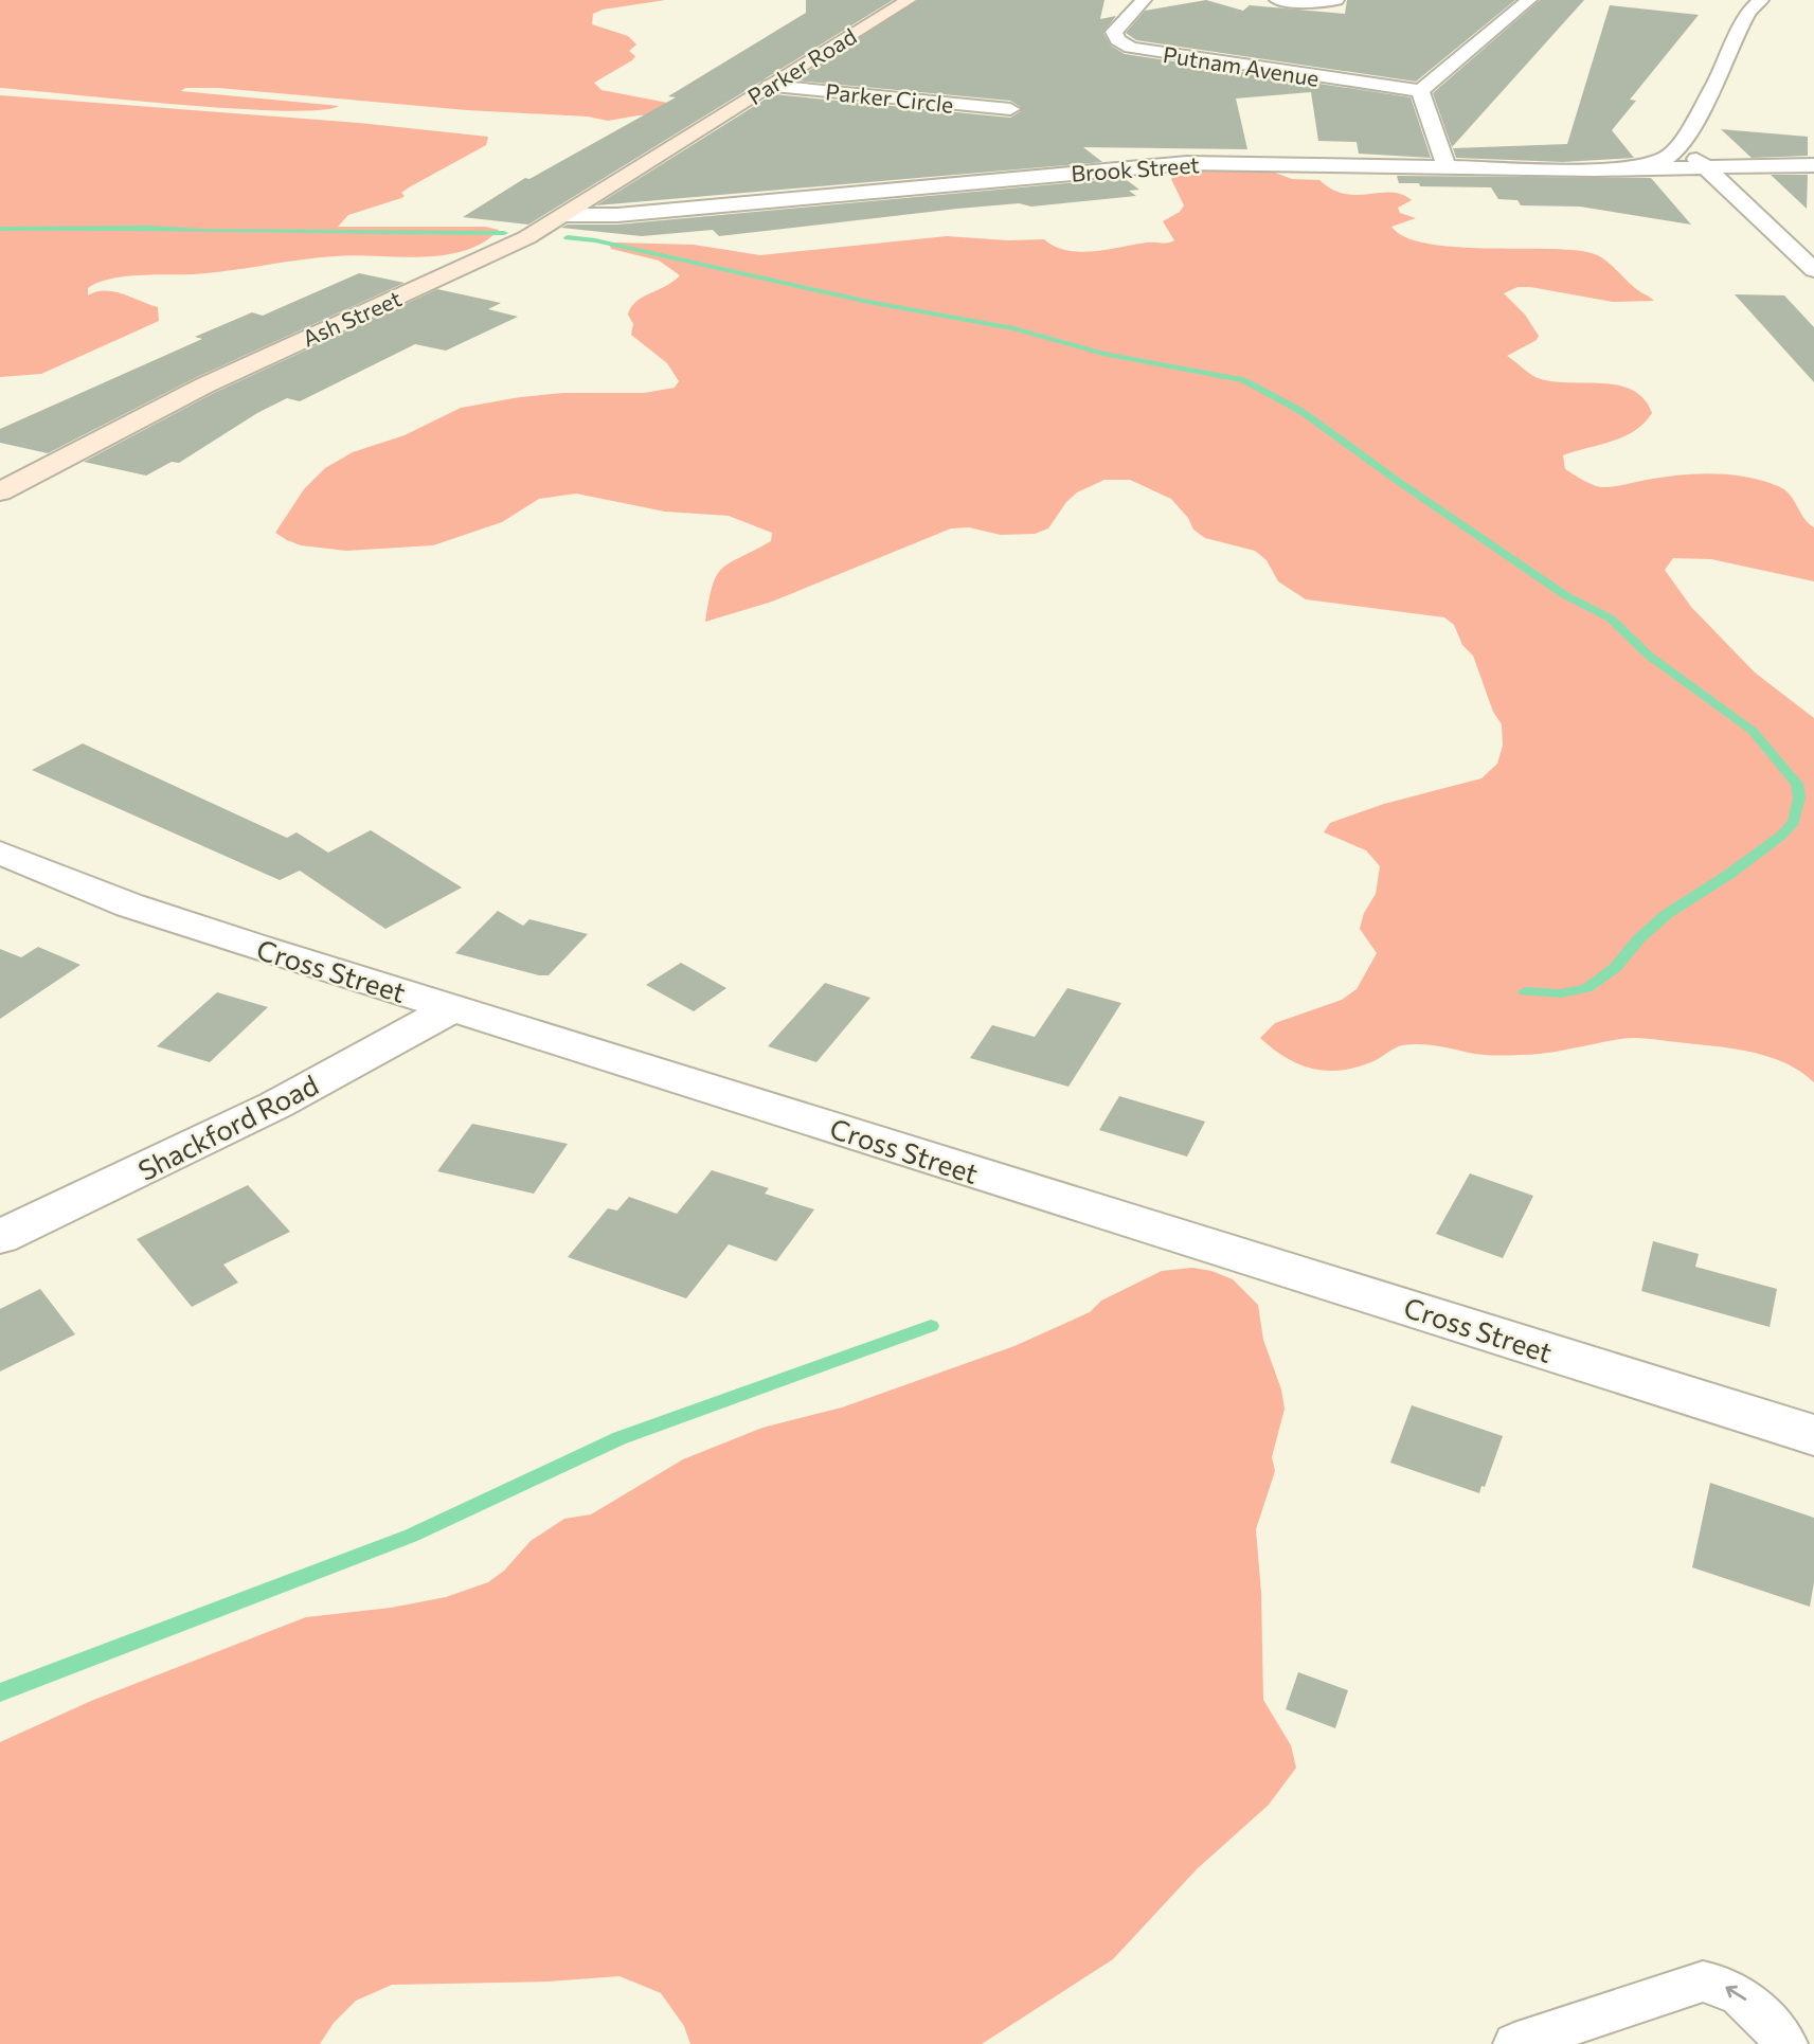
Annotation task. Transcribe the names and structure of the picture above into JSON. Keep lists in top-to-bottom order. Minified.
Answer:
{"streets":{"street":["Parker Road","Putnam Avenue","Parker Circle","Brook Street","Ash Street","Cross Street","Shackford Road"]},"crossings":[["Parker Road","Parker Circle"],["Parker Road","Ash Street"],["Brook Street","Ash Street"],["Cross Street","Shackford Road"]]}
